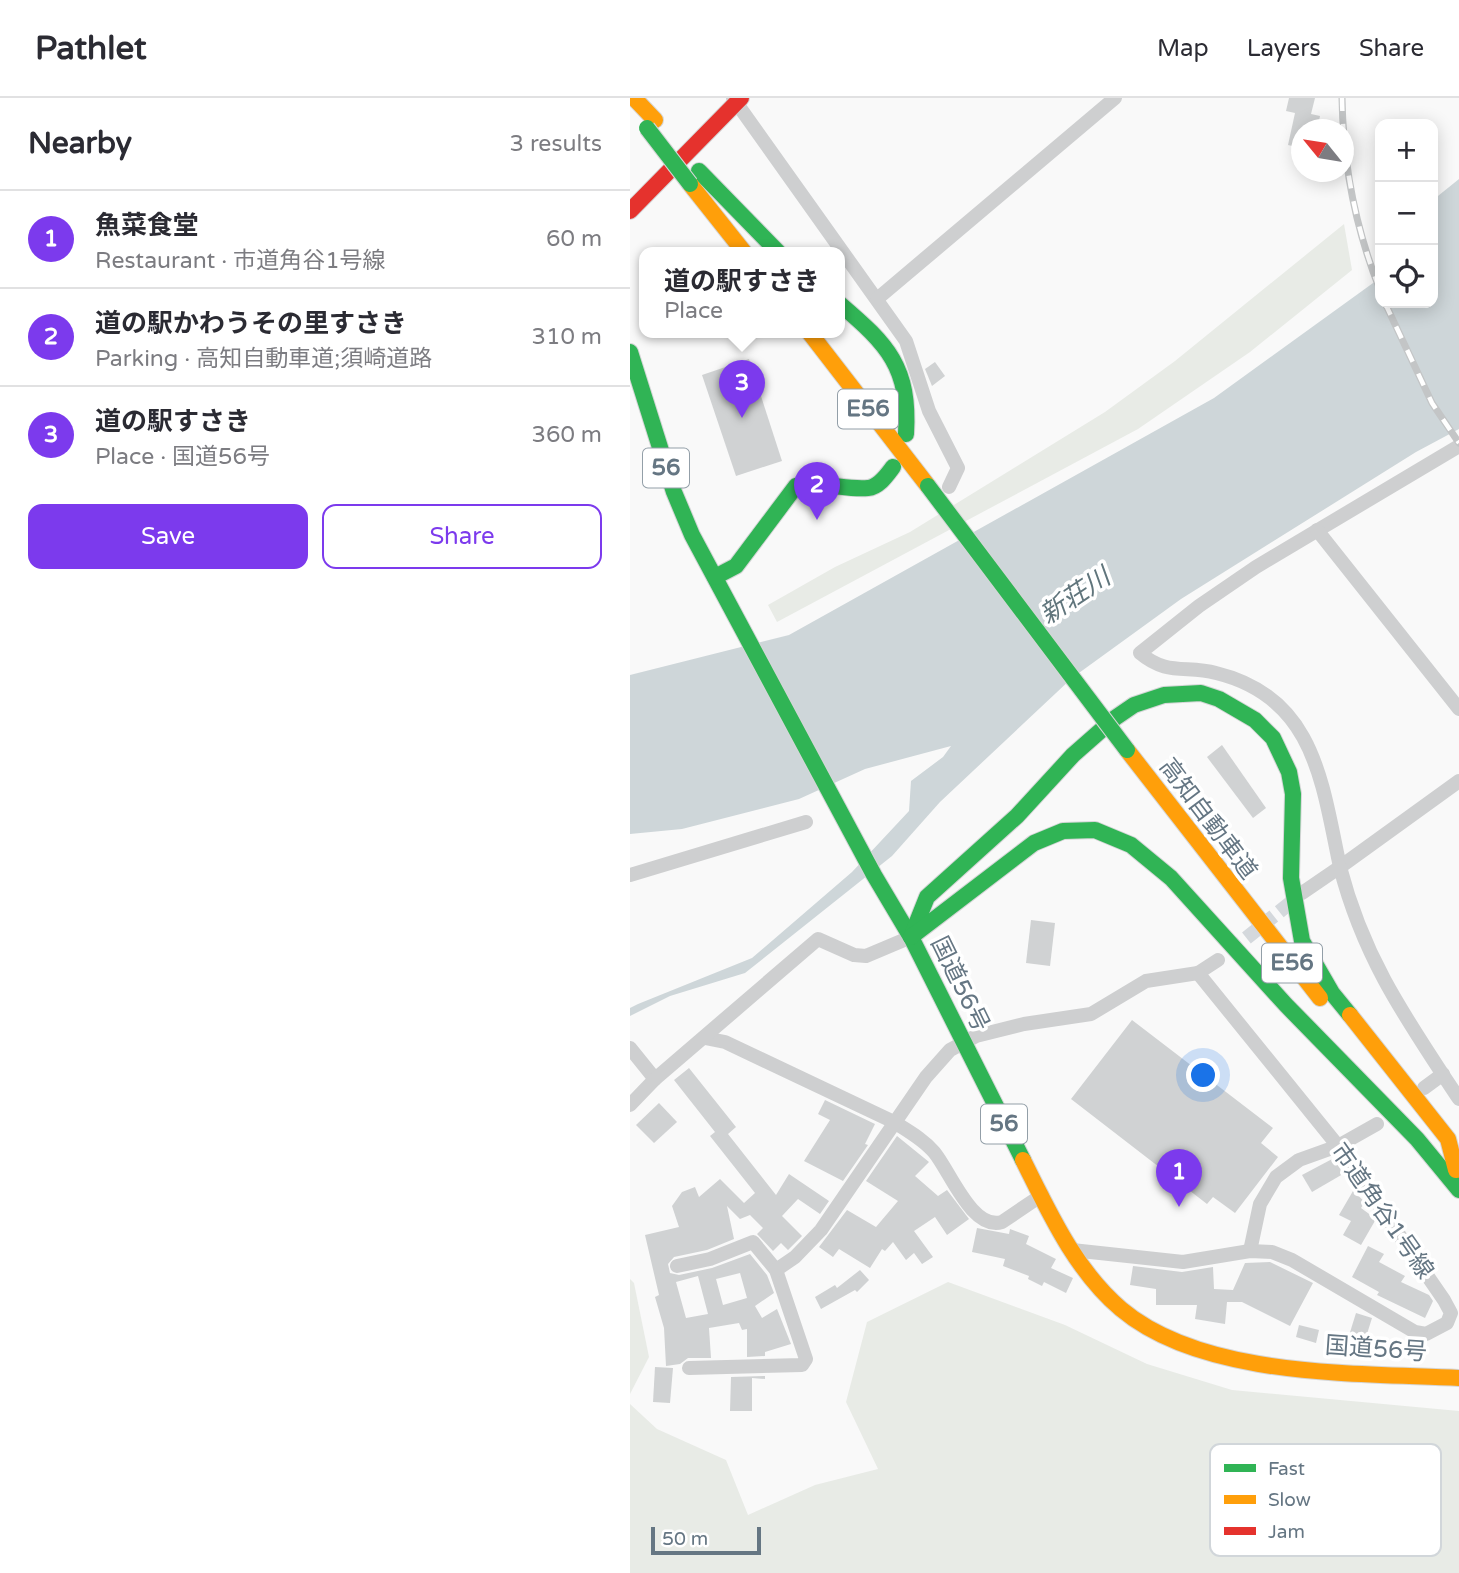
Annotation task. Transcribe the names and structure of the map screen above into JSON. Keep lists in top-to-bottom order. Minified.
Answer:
{"streets":{"main road":["E56","56","高知自動車道","国道56号"],"street":["市道角谷1号線"]},"crossings":[["国道56号","市道角谷1号線"]],"water":["新荘川"],"legend":["Fast","Slow","Jam"],"scale_bar":"50 m","north":"top left","page":{"header":"Pathlet","nav":["Map","Layers","Share"],"heading":["Nearby","3 results"],"map_buttons":["+","−"],"list":[{"mark":"1","name":"魚菜食堂","note":"Restaurant · 市道角谷1号線","value":"60 m"},{"mark":"2","name":"道の駅かわうその里すさき","note":"Parking · 高知自動車道;須崎道路","value":"310 m"},{"mark":"3","name":"道の駅すさき","note":"Place · 国道56号","value":"360 m"}],"popup":["道の駅すさき","Place"],"pins":["3","2","1"],"buttons":["Save","Share"],"scale":"50 m"}}
